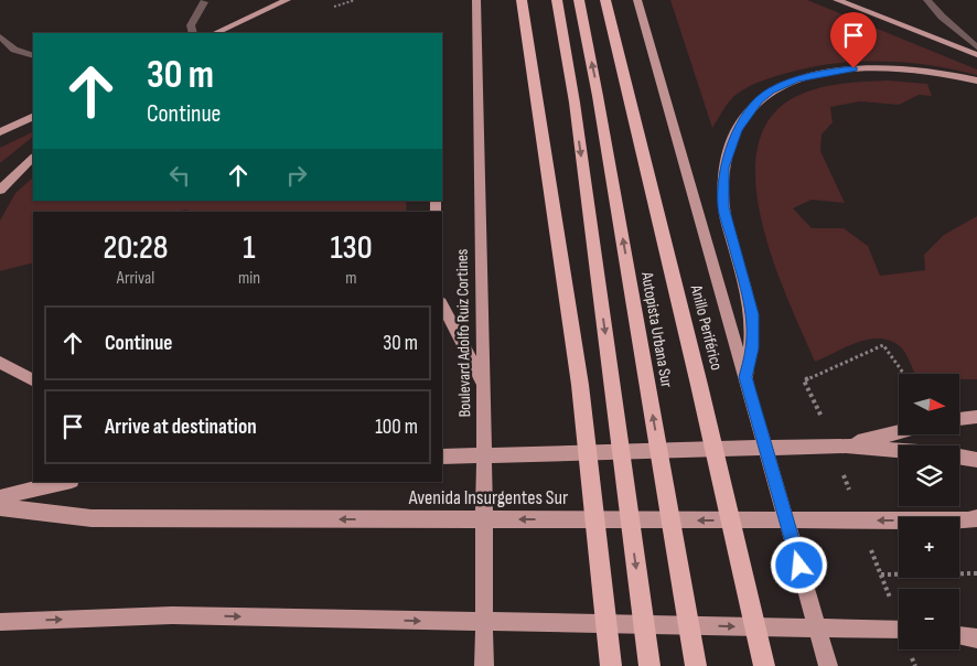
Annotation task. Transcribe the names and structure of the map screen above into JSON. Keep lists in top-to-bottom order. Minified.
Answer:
{"streets":{"highway":["Anillo Periférico","Autopista Urbana Sur"],"main road":["Boulevard Adolfo Ruiz Cortines","Avenida Insurgentes Sur"]},"north":"right","page":{"turn":["30 m","Continue"],"eta":["20:28","Arrival","1","min","130","m"],"list":[{"name":"Continue","value":"30 m"},{"name":"Arrive at destination","value":"100 m"}],"map_buttons":["+","−"]}}
